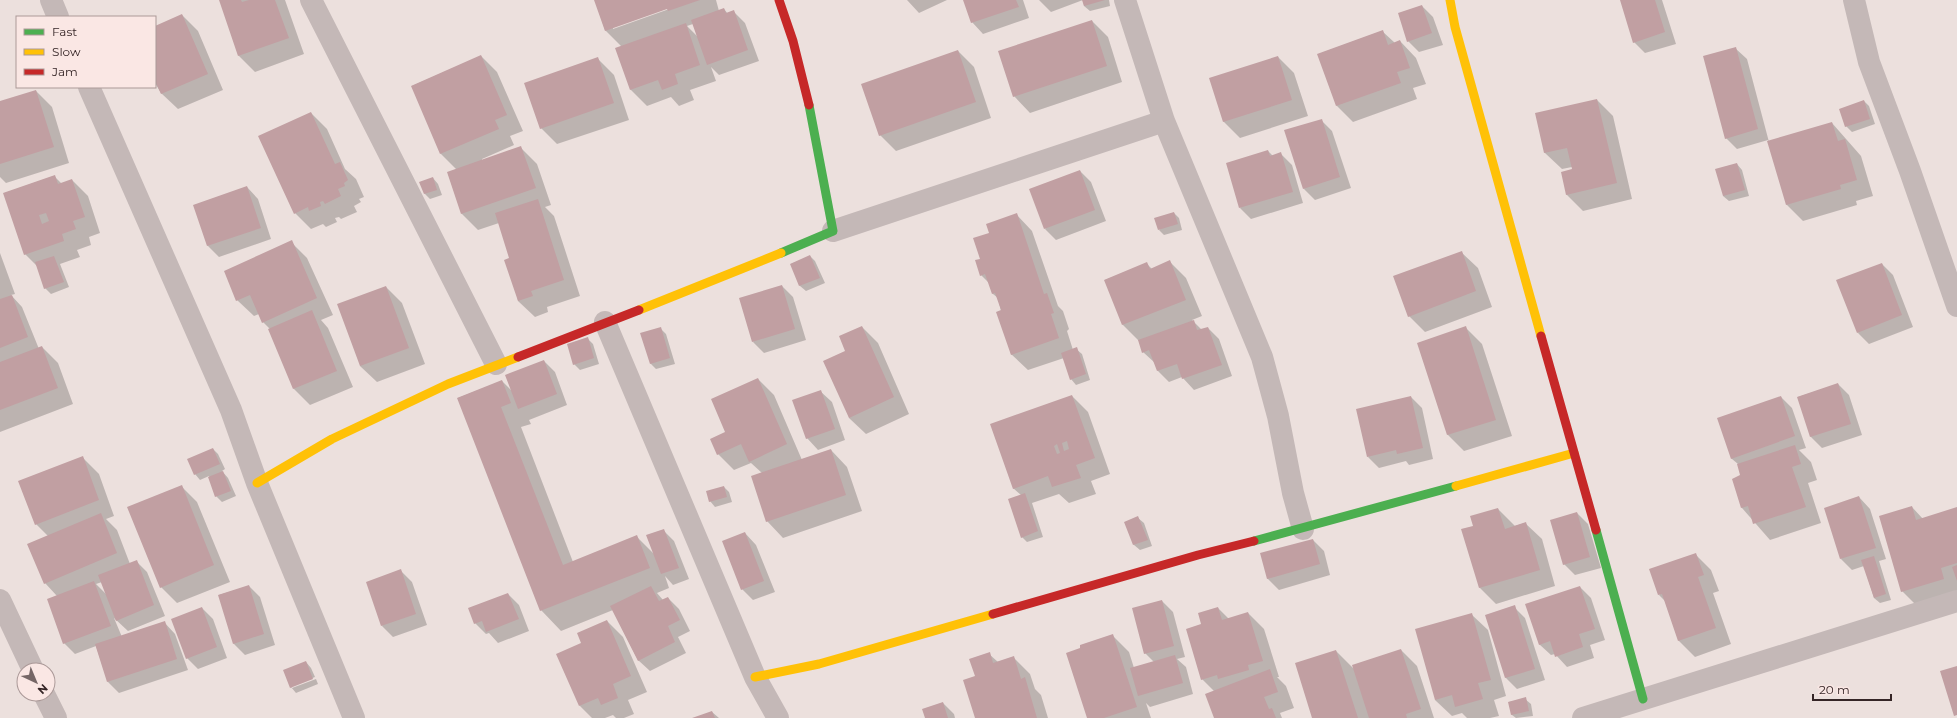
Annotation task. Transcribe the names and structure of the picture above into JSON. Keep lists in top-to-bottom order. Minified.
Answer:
{"legend":["Fast","Slow","Jam"],"scale_bar":"20 m","north":"bottom right"}
